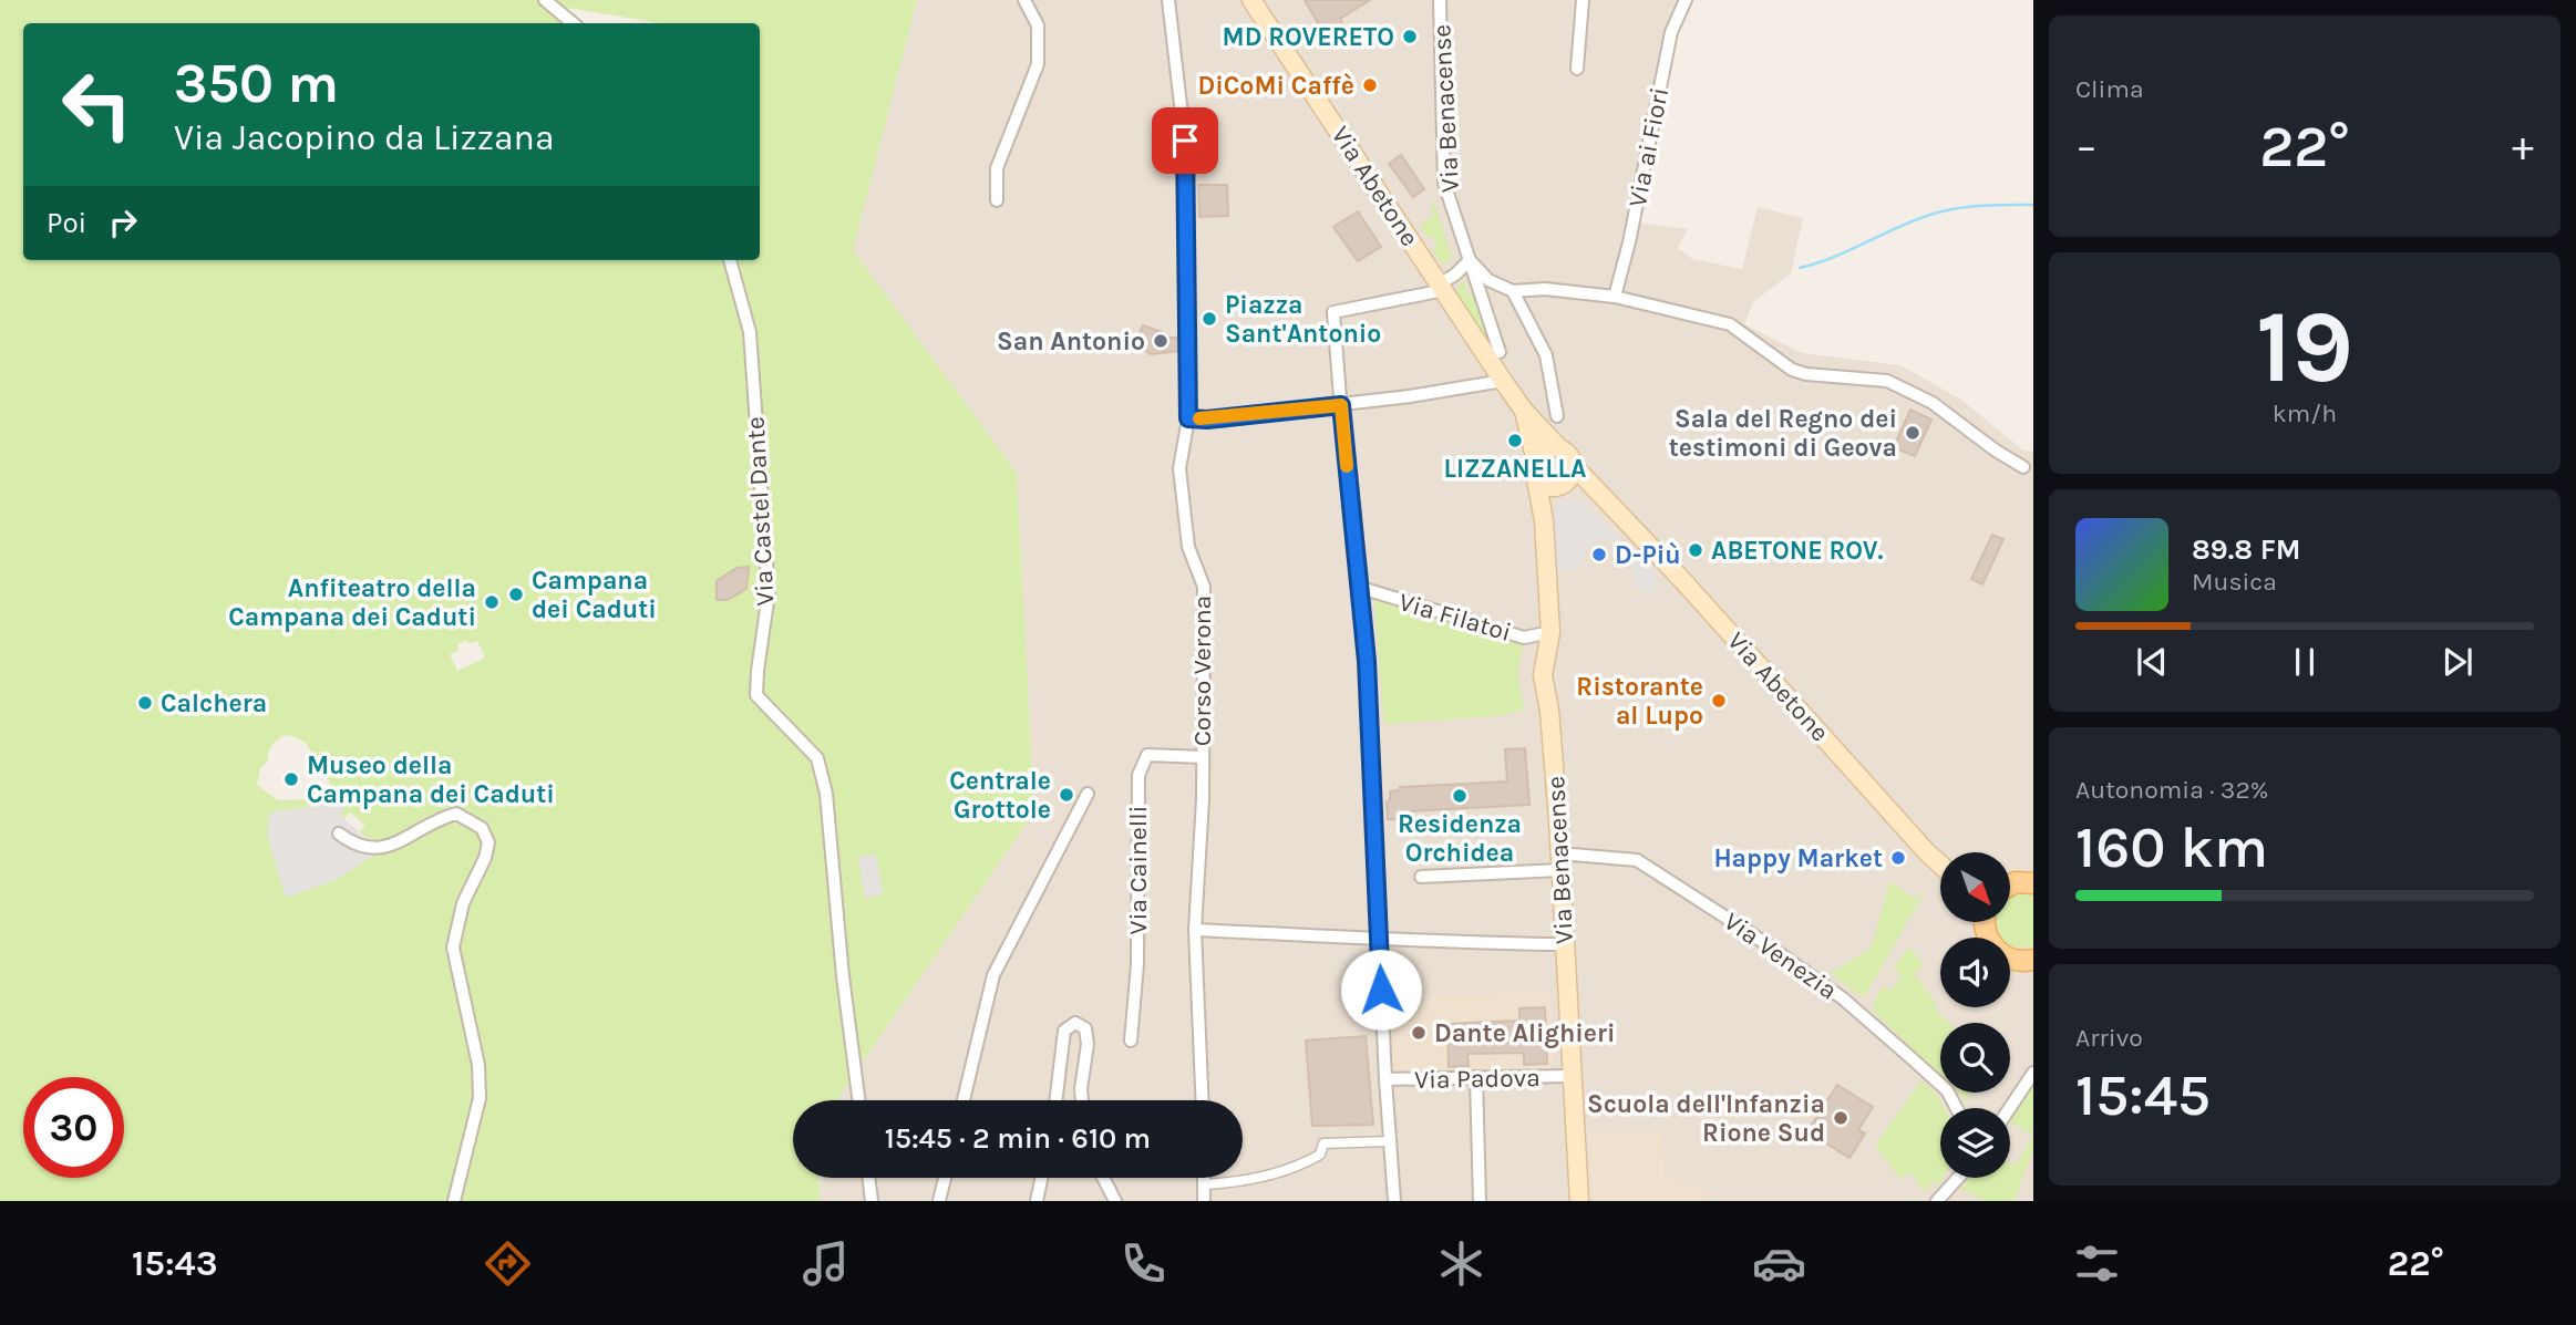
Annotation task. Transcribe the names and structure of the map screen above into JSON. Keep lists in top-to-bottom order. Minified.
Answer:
{"streets":{"main road":["Via Benacense","Via Abetone"],"street":["Via ai Fiori","Via Castel Dante","Via Filatoi","Corso Verona","Via Cainelli","Via Venezia","Via Padova"]},"crossings":[["Via Benacense","Via Abetone"],["Via Benacense","Via Filatoi"],["Via Benacense","Via Venezia"],["Via Benacense","Via Padova"],["Corso Verona","Via Cainelli"]],"places":["MD ROVERETO","DiCoMi Caffè","Piazza Sant'Antonio","San Antonio","Sala del Regno dei testimoni di Geova","LIZZANELLA","ABETONE ROV.","D-Più","Campana dei Caduti","Anfiteatro della Campana dei Caduti","Ristorante al Lupo","Calchera","Museo della Campana dei Caduti","Centrale Grottole","Residenza Orchidea","Happy Market","Dante Alighieri","Scuola dell'Infanzia Rione Sud"],"north":"bottom right","page":{"tile":["Clima",["19","km/h"],["Autonomia · 32%","160 km"],["Arrivo","15:45"]],"turn":["350 m","Via Jacopino da Lizzana"],"heat":["−","22°","+"],"then":"Poi","song":["89.8 FM","Musica"],"limit":"30","trip":"15:45 · 2 min · 610 m","tabs":["15:43","22°"]}}
